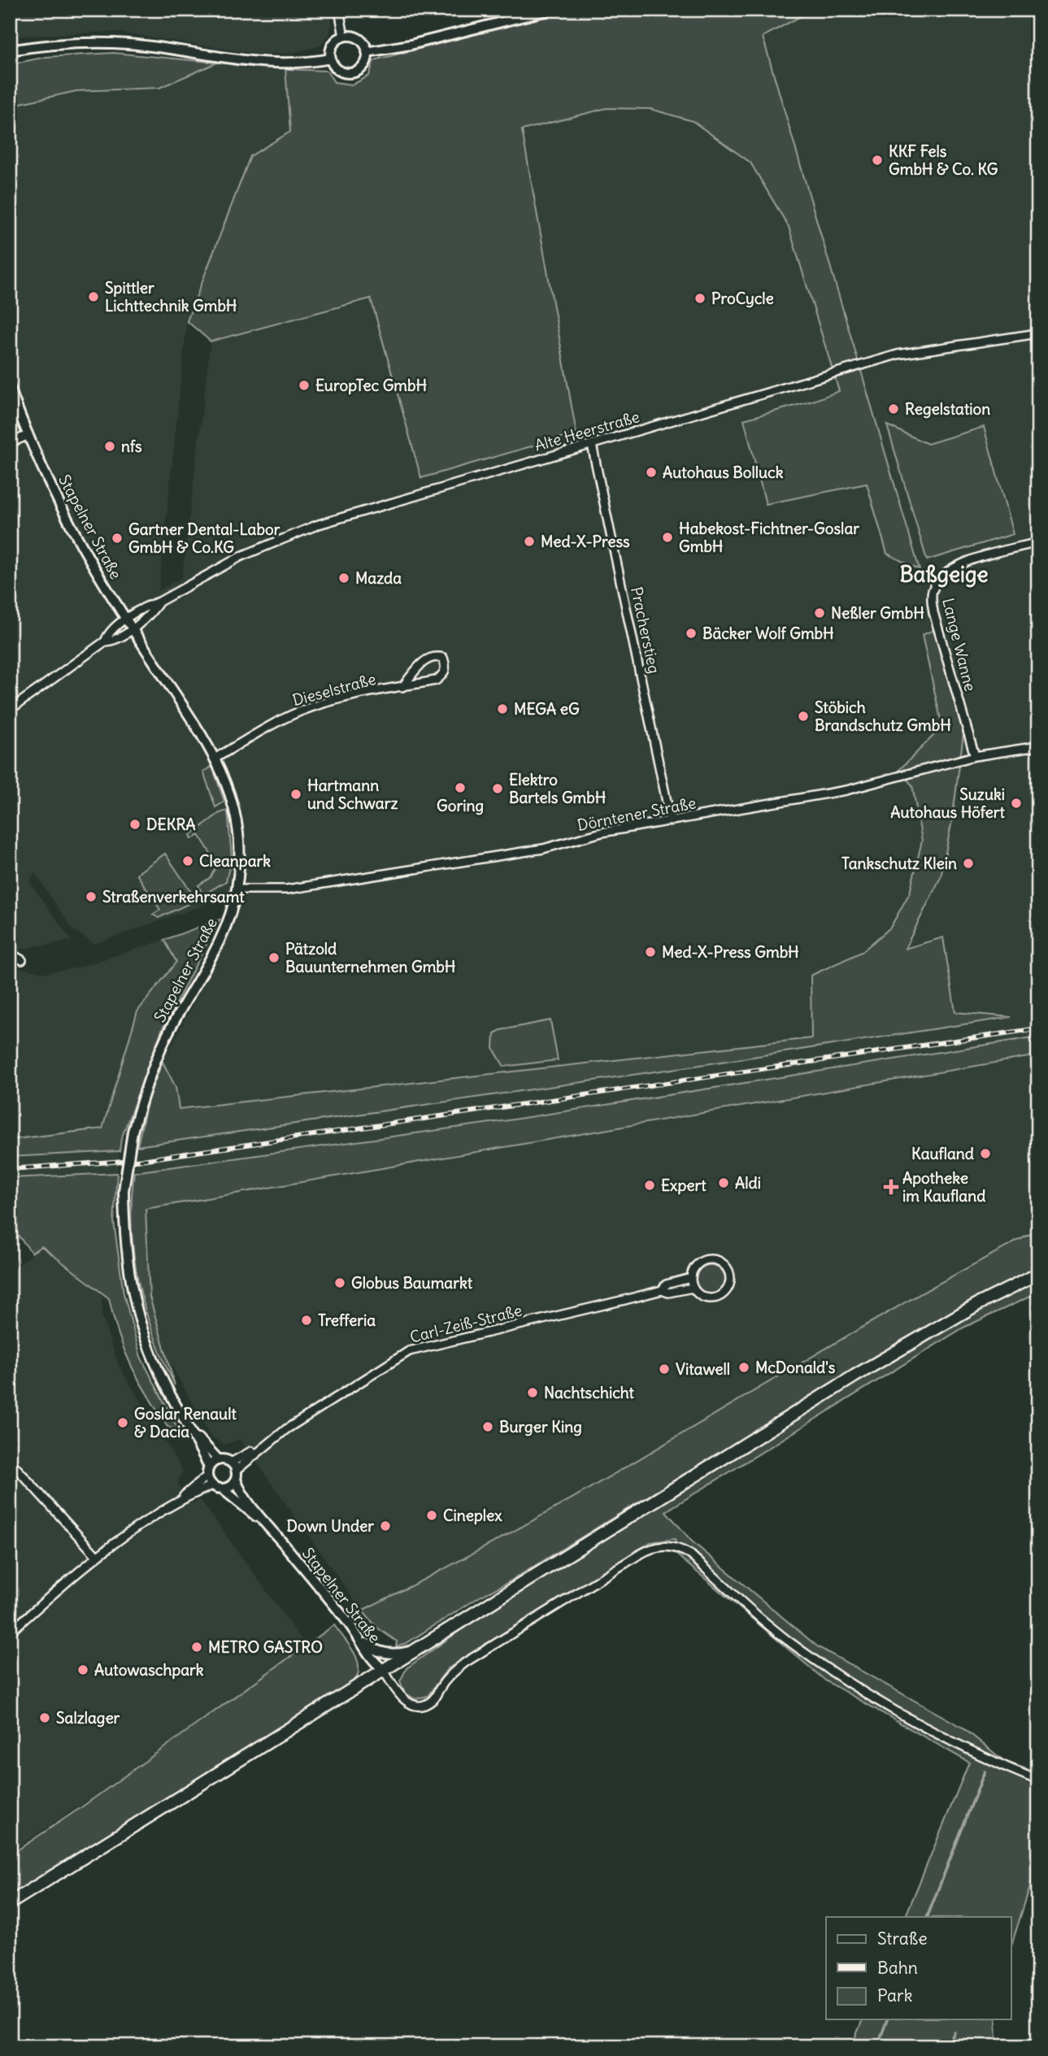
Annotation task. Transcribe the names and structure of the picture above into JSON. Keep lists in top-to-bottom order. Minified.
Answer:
{"streets":{"street":["Alte Heerstraße","Stapelner Straße","Pracherstieg","Lange Wanne","Dieselstraße","Dörntener Straße","Carl-Zeiß-Straße"]},"crossings":[["Alte Heerstraße","Stapelner Straße"],["Alte Heerstraße","Pracherstieg"],["Stapelner Straße","Dieselstraße"],["Stapelner Straße","Dörntener Straße"],["Stapelner Straße","Carl-Zeiß-Straße"],["Pracherstieg","Dörntener Straße"],["Lange Wanne","Dörntener Straße"]],"districts":["Baßgeige"],"places":{"other":["KKF Fels GmbH & Co. KG","Spittler Lichttechnik GmbH","ProCycle","EuropTec GmbH","Regelstation","nfs","Autohaus Bolluck","Habekost-Fichtner-Goslar GmbH","Gartner Dental-Labor GmbH & Co.KG","Med-X-Press","Mazda","Neßler GmbH","Bäcker Wolf GmbH","MEGA eG","Stöbich Brandschutz GmbH","Goring","Elektro Bartels GmbH","Hartmann und Schwarz","Suzuki Autohaus Höfert","DEKRA","Cleanpark","Tankschutz Klein","Straßenverkehrsamt","Med-X-Press GmbH","Pätzold Bauunternehmen GmbH","Kaufland","Aldi","Expert","Globus Baumarkt","Trefferia","McDonald's","Vitawell","Nachtschicht","Goslar Renault & Dacia","Burger King","Cineplex","Down Under","METRO GASTRO","Autowaschpark","Salzlager"],"health":["Apotheke im Kaufland"]},"legend":["Straße","Bahn","Park"]}
